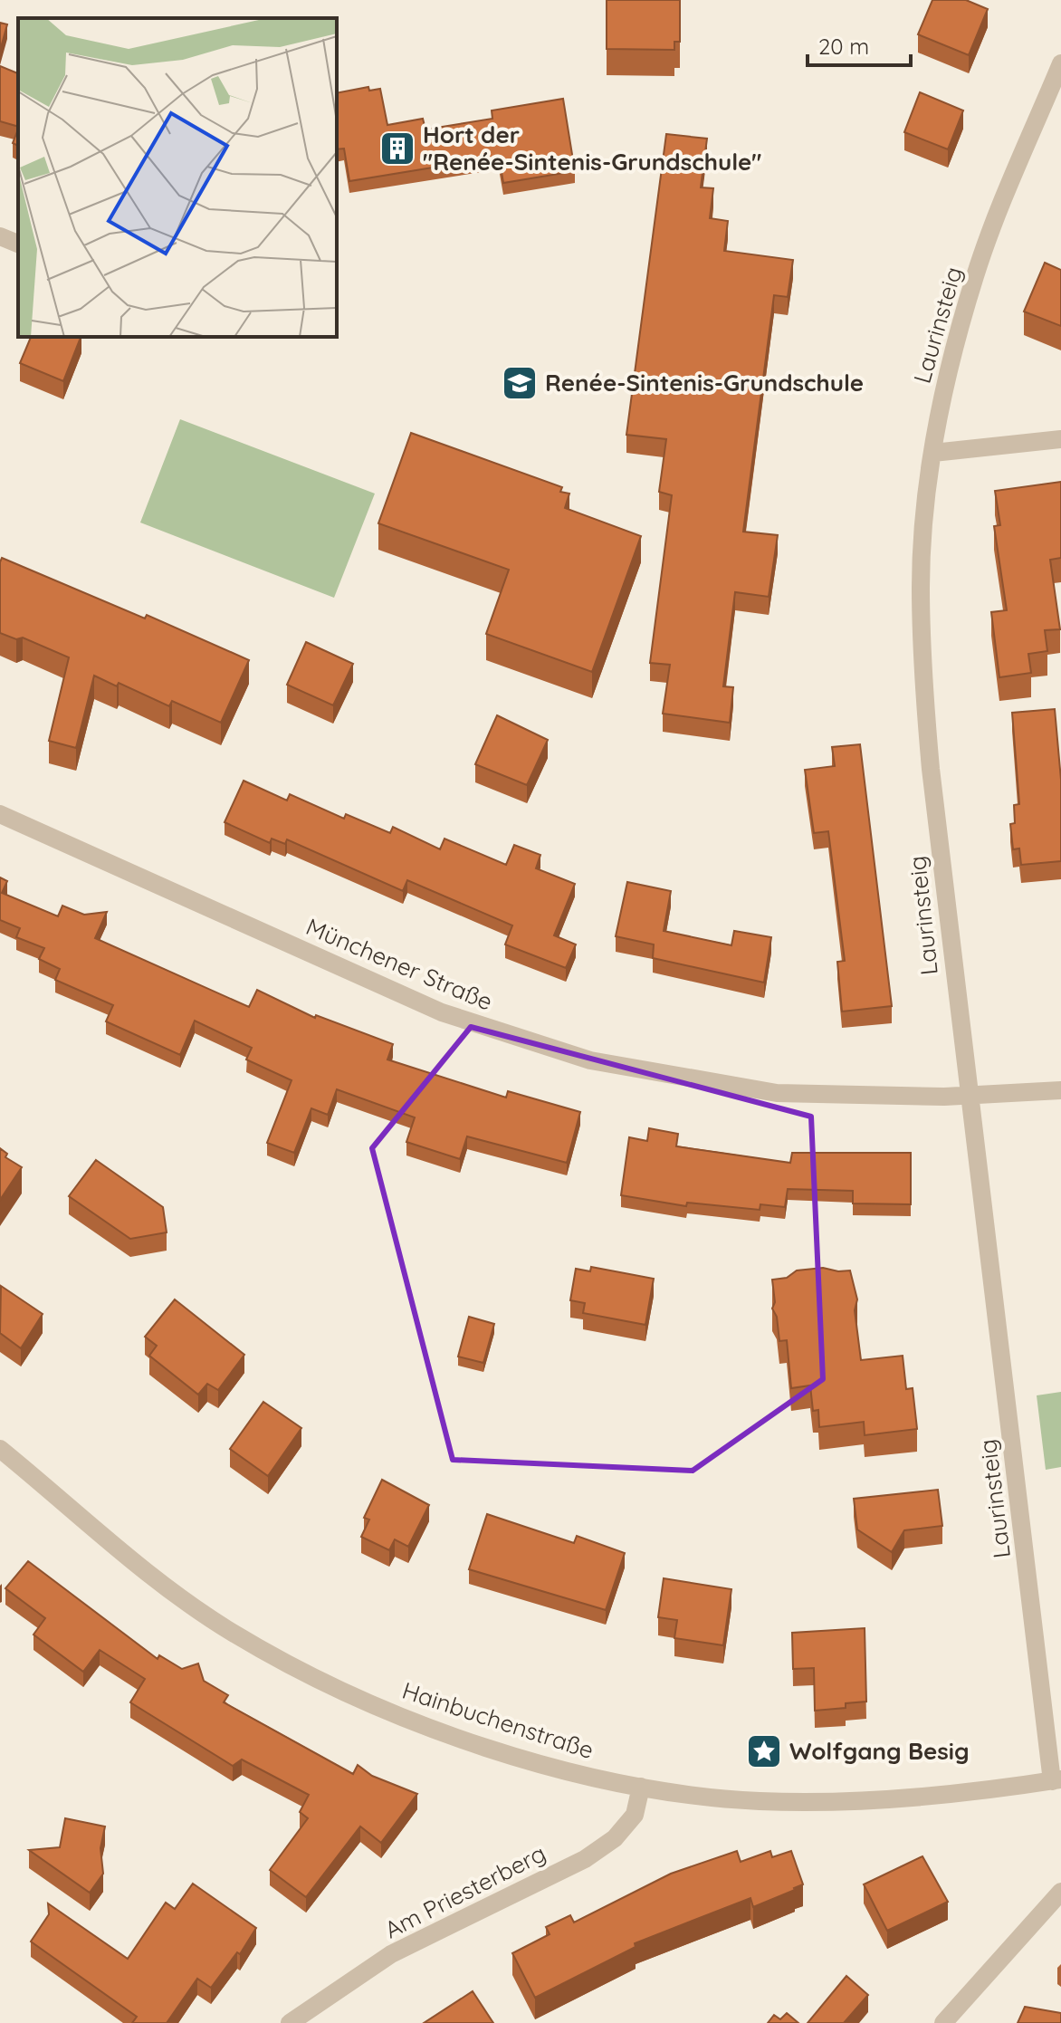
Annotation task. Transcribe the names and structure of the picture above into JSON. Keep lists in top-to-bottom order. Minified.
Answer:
{"streets":{"street":["Laurinsteig","Münchener Straße","Hainbuchenstraße","Am Priesterberg"]},"crossings":[["Laurinsteig","Münchener Straße"],["Laurinsteig","Hainbuchenstraße"],["Hainbuchenstraße","Am Priesterberg"]],"places":{"building":["Hort der \"Renée-Sintenis-Grundschule\""],"school or university":["Renée-Sintenis-Grundschule"],"place":["Wolfgang Besig"]},"scale_bar":"20 m"}
